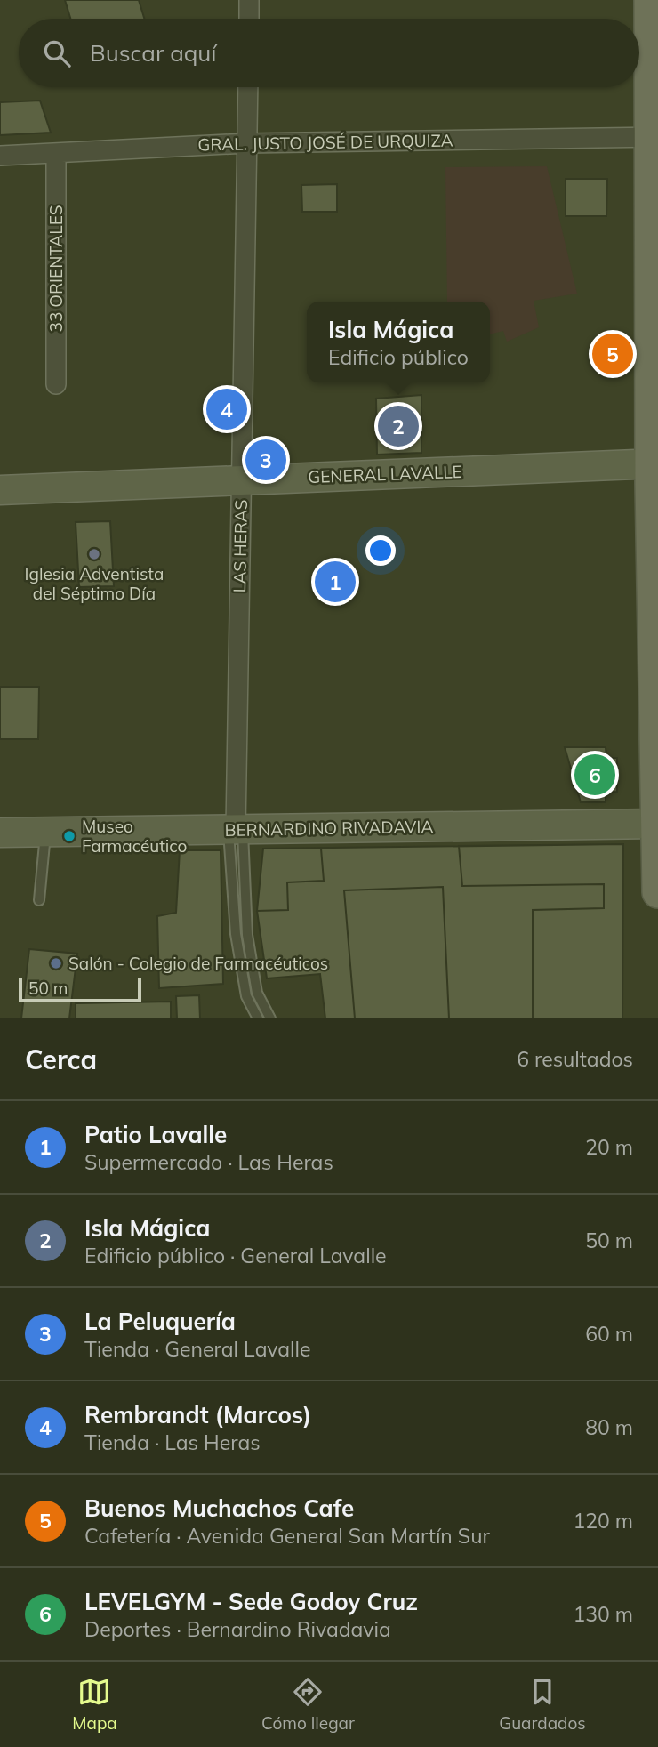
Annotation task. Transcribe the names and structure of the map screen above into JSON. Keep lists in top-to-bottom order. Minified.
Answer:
{"streets":{"street":["GRAL. JUSTO JOSÉ DE URQUIZA","33 ORIENTALES","GENERAL LAVALLE","LAS HERAS","BERNARDINO RIVADAVIA"]},"crossings":[["GRAL. JUSTO JOSÉ DE URQUIZA","33 ORIENTALES"],["GRAL. JUSTO JOSÉ DE URQUIZA","LAS HERAS"],["GENERAL LAVALLE","LAS HERAS"],["LAS HERAS","BERNARDINO RIVADAVIA"]],"places":["Iglesia Adventista del Séptimo Día","Museo Farmacéutico","Salón - Colegio de Farmacéuticos"],"scale_bar":"50 m","page":{"search":"Buscar aquí","popup":["Isla Mágica","Edificio público"],"pins":["5","4","2","3","1","6"],"scale":"50 m","heading":["Cerca","6 resultados"],"list":[{"mark":"1","name":"Patio Lavalle","note":"Supermercado · Las Heras","value":"20 m"},{"mark":"2","name":"Isla Mágica","note":"Edificio público · General Lavalle","value":"50 m"},{"mark":"3","name":"La Peluquería","note":"Tienda · General Lavalle","value":"60 m"},{"mark":"4","name":"Rembrandt (Marcos)","note":"Tienda · Las Heras","value":"80 m"},{"mark":"5","name":"Buenos Muchachos Cafe","note":"Cafetería · Avenida General San Martín Sur","value":"120 m"},{"mark":"6","name":"LEVELGYM - Sede Godoy Cruz","note":"Deportes · Bernardino Rivadavia","value":"130 m"}],"nav":["Mapa","Cómo llegar","Guardados"]}}
